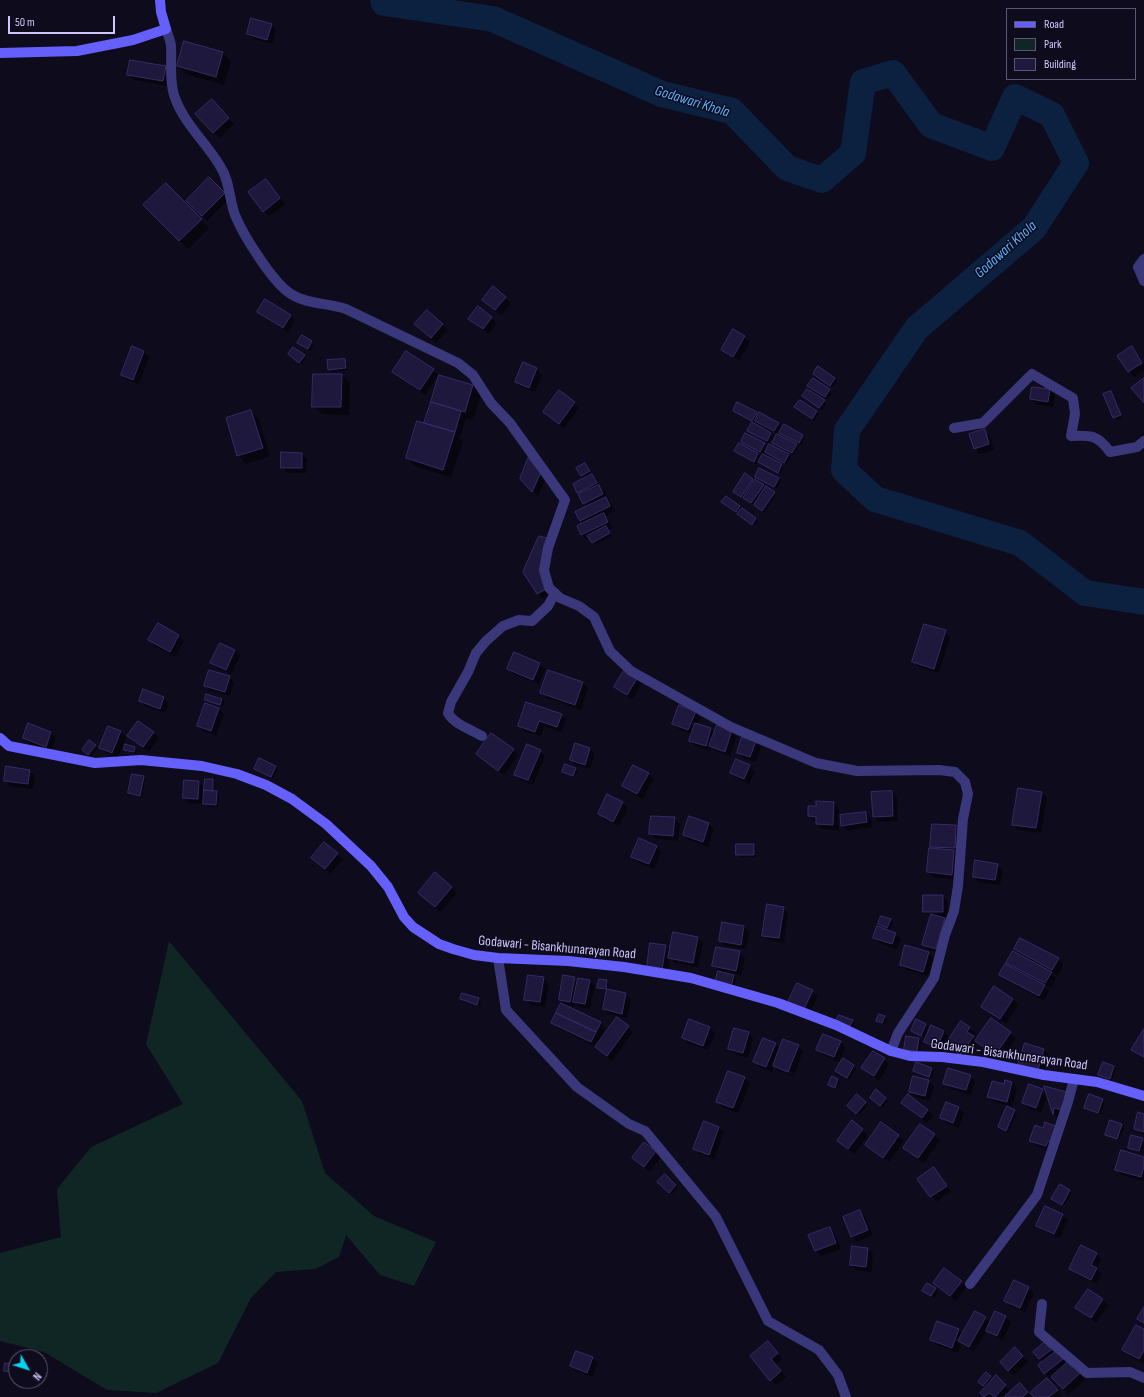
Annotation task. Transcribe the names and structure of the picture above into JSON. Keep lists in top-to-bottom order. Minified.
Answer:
{"streets":{"street":["Godawari - Bisankhunarayan Road"]},"water":["Godawari Khola"],"legend":["Road","Park","Building"],"scale_bar":"50 m","north":"bottom right"}
